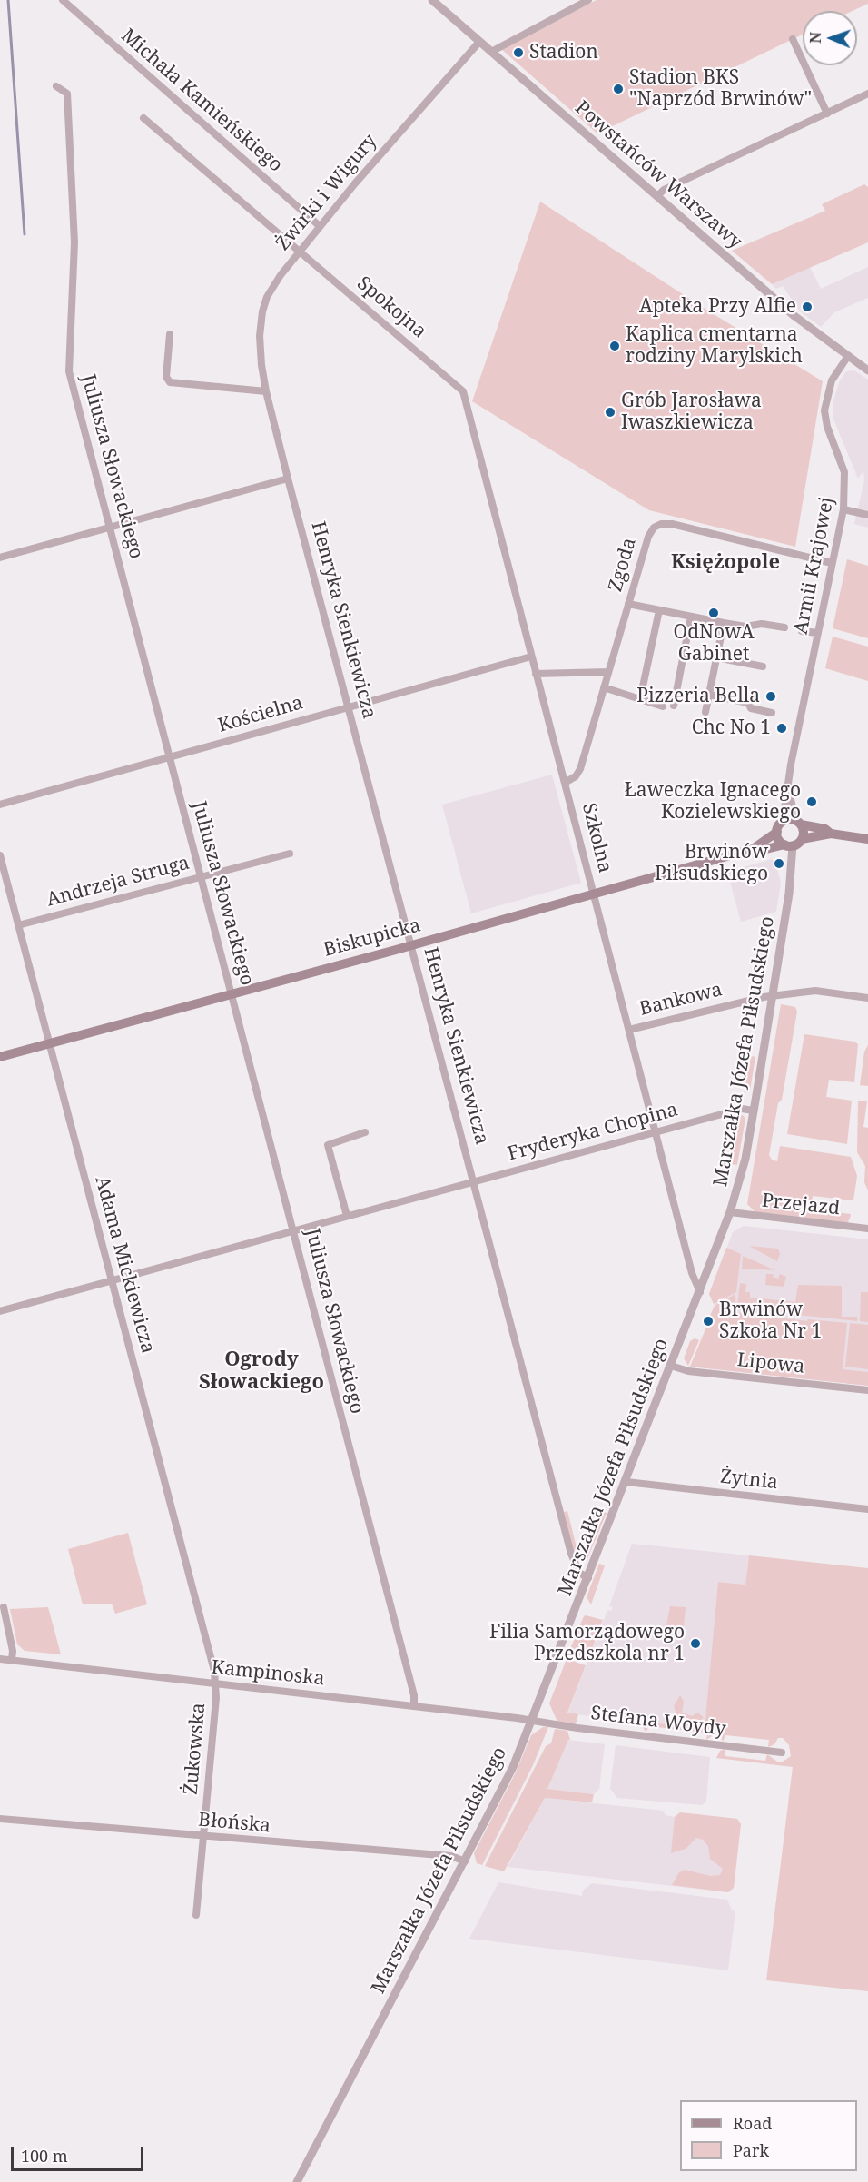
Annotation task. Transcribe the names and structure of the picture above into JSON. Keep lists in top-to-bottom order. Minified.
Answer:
{"streets":{"main road":["Biskupicka"],"street":["Michała Kamieńskiego","Powstańców Warszawy","Żwirki i Wigury","Spokojna","Juliusza Słowackiego","Zgoda","Armii Krajowej","Henryka Sienkiewicza","Kościelna","Szkolna","Andrzeja Struga","Bankowa","Marszałka Józefa Piłsudskiego","Fryderyka Chopina","Przejazd","Adama Mickiewicza","Lipowa","Żytnia","Kampinoska","Stefana Woydy","Żukowska","Błońska"]},"crossings":[["Michała Kamieńskiego","Żwirki i Wigury"],["Powstańców Warszawy","Żwirki i Wigury"],["Powstańców Warszawy","Armii Krajowej"],["Żwirki i Wigury","Spokojna"],["Żwirki i Wigury","Henryka Sienkiewicza"],["Spokojna","Szkolna"],["Juliusza Słowackiego","Kościelna"],["Juliusza Słowackiego","Andrzeja Struga"],["Juliusza Słowackiego","Biskupicka"],["Juliusza Słowackiego","Fryderyka Chopina"],["Juliusza Słowackiego","Kampinoska"],["Zgoda","Armii Krajowej"],["Zgoda","Szkolna"],["Armii Krajowej","Biskupicka"],["Armii Krajowej","Marszałka Józefa Piłsudskiego"],["Henryka Sienkiewicza","Kościelna"],["Henryka Sienkiewicza","Biskupicka"],["Henryka Sienkiewicza","Marszałka Józefa Piłsudskiego"],["Henryka Sienkiewicza","Fryderyka Chopina"],["Kościelna","Szkolna"],["Szkolna","Biskupicka"],["Szkolna","Bankowa"],["Szkolna","Marszałka Józefa Piłsudskiego"],["Szkolna","Fryderyka Chopina"],["Andrzeja Struga","Adama Mickiewicza"],["Biskupicka","Marszałka Józefa Piłsudskiego"],["Biskupicka","Adama Mickiewicza"],["Bankowa","Marszałka Józefa Piłsudskiego"],["Marszałka Józefa Piłsudskiego","Fryderyka Chopina"],["Marszałka Józefa Piłsudskiego","Przejazd"],["Marszałka Józefa Piłsudskiego","Lipowa"],["Marszałka Józefa Piłsudskiego","Żytnia"],["Marszałka Józefa Piłsudskiego","Kampinoska"],["Marszałka Józefa Piłsudskiego","Stefana Woydy"],["Marszałka Józefa Piłsudskiego","Błońska"],["Fryderyka Chopina","Adama Mickiewicza"],["Adama Mickiewicza","Kampinoska"],["Adama Mickiewicza","Żukowska"],["Kampinoska","Stefana Woydy"],["Kampinoska","Żukowska"],["Żukowska","Błońska"]],"districts":["Księżopole","Ogrody Słowackiego"],"places":["Stadion","Stadion BKS \"Naprzód Brwinów\"","Apteka Przy Alfie","Kaplica cmentarna rodziny Marylskich","Grób Jarosława Iwaszkiewicza","OdNowA Gabinet","Pizzeria Bella","Chc No 1","Ławeczka Ignacego Kozielewskiego","Brwinów Piłsudskiego","Brwinów Szkoła Nr 1","Filia Samorządowego Przedszkola nr 1"],"legend":["Road","Park"],"scale_bar":"100 m","north":"left"}
